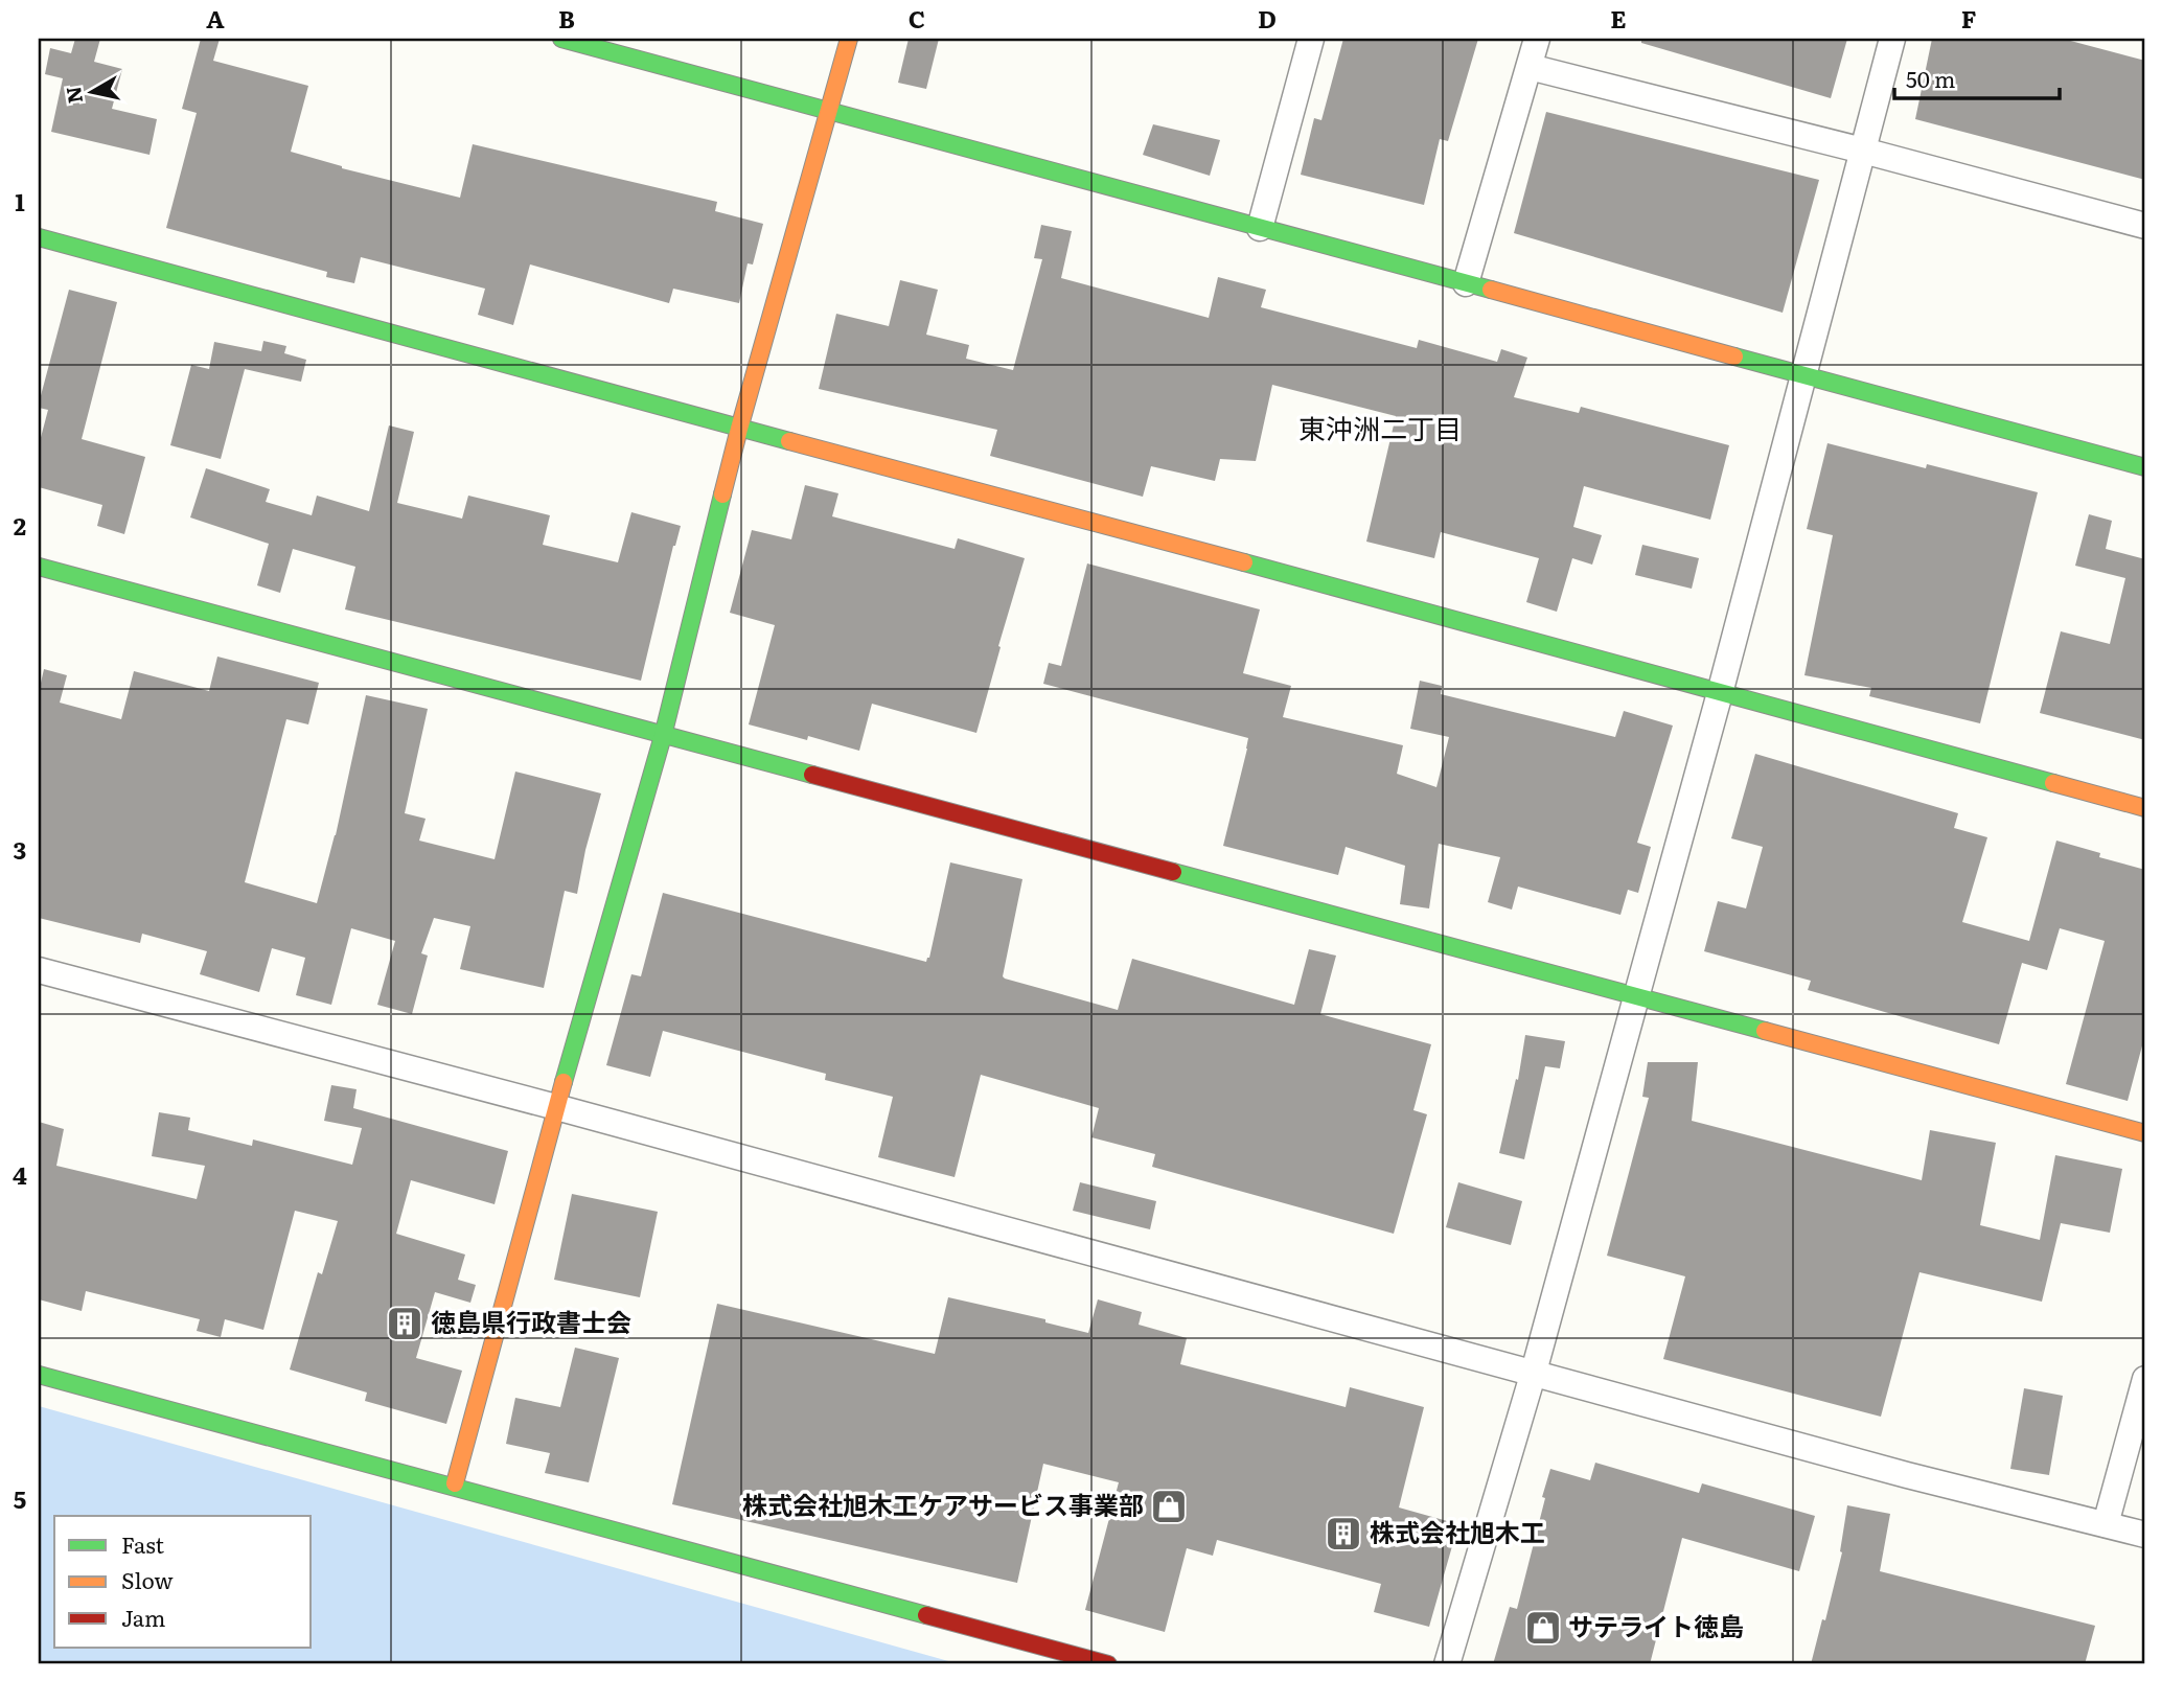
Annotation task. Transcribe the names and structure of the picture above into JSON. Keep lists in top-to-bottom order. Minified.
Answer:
{"districts":["東沖洲二丁目"],"places":{"building":["徳島県行政書士会","株式会社旭木工"],"shop":["株式会社旭木工ケアサービス事業部","サテライト徳島"]},"legend":["Fast","Slow","Jam"],"scale_bar":"50 m","north":"left","grid":{"columns":["A","B","C","D","E","F"],"rows":["1","2","3","4","5"]}}
